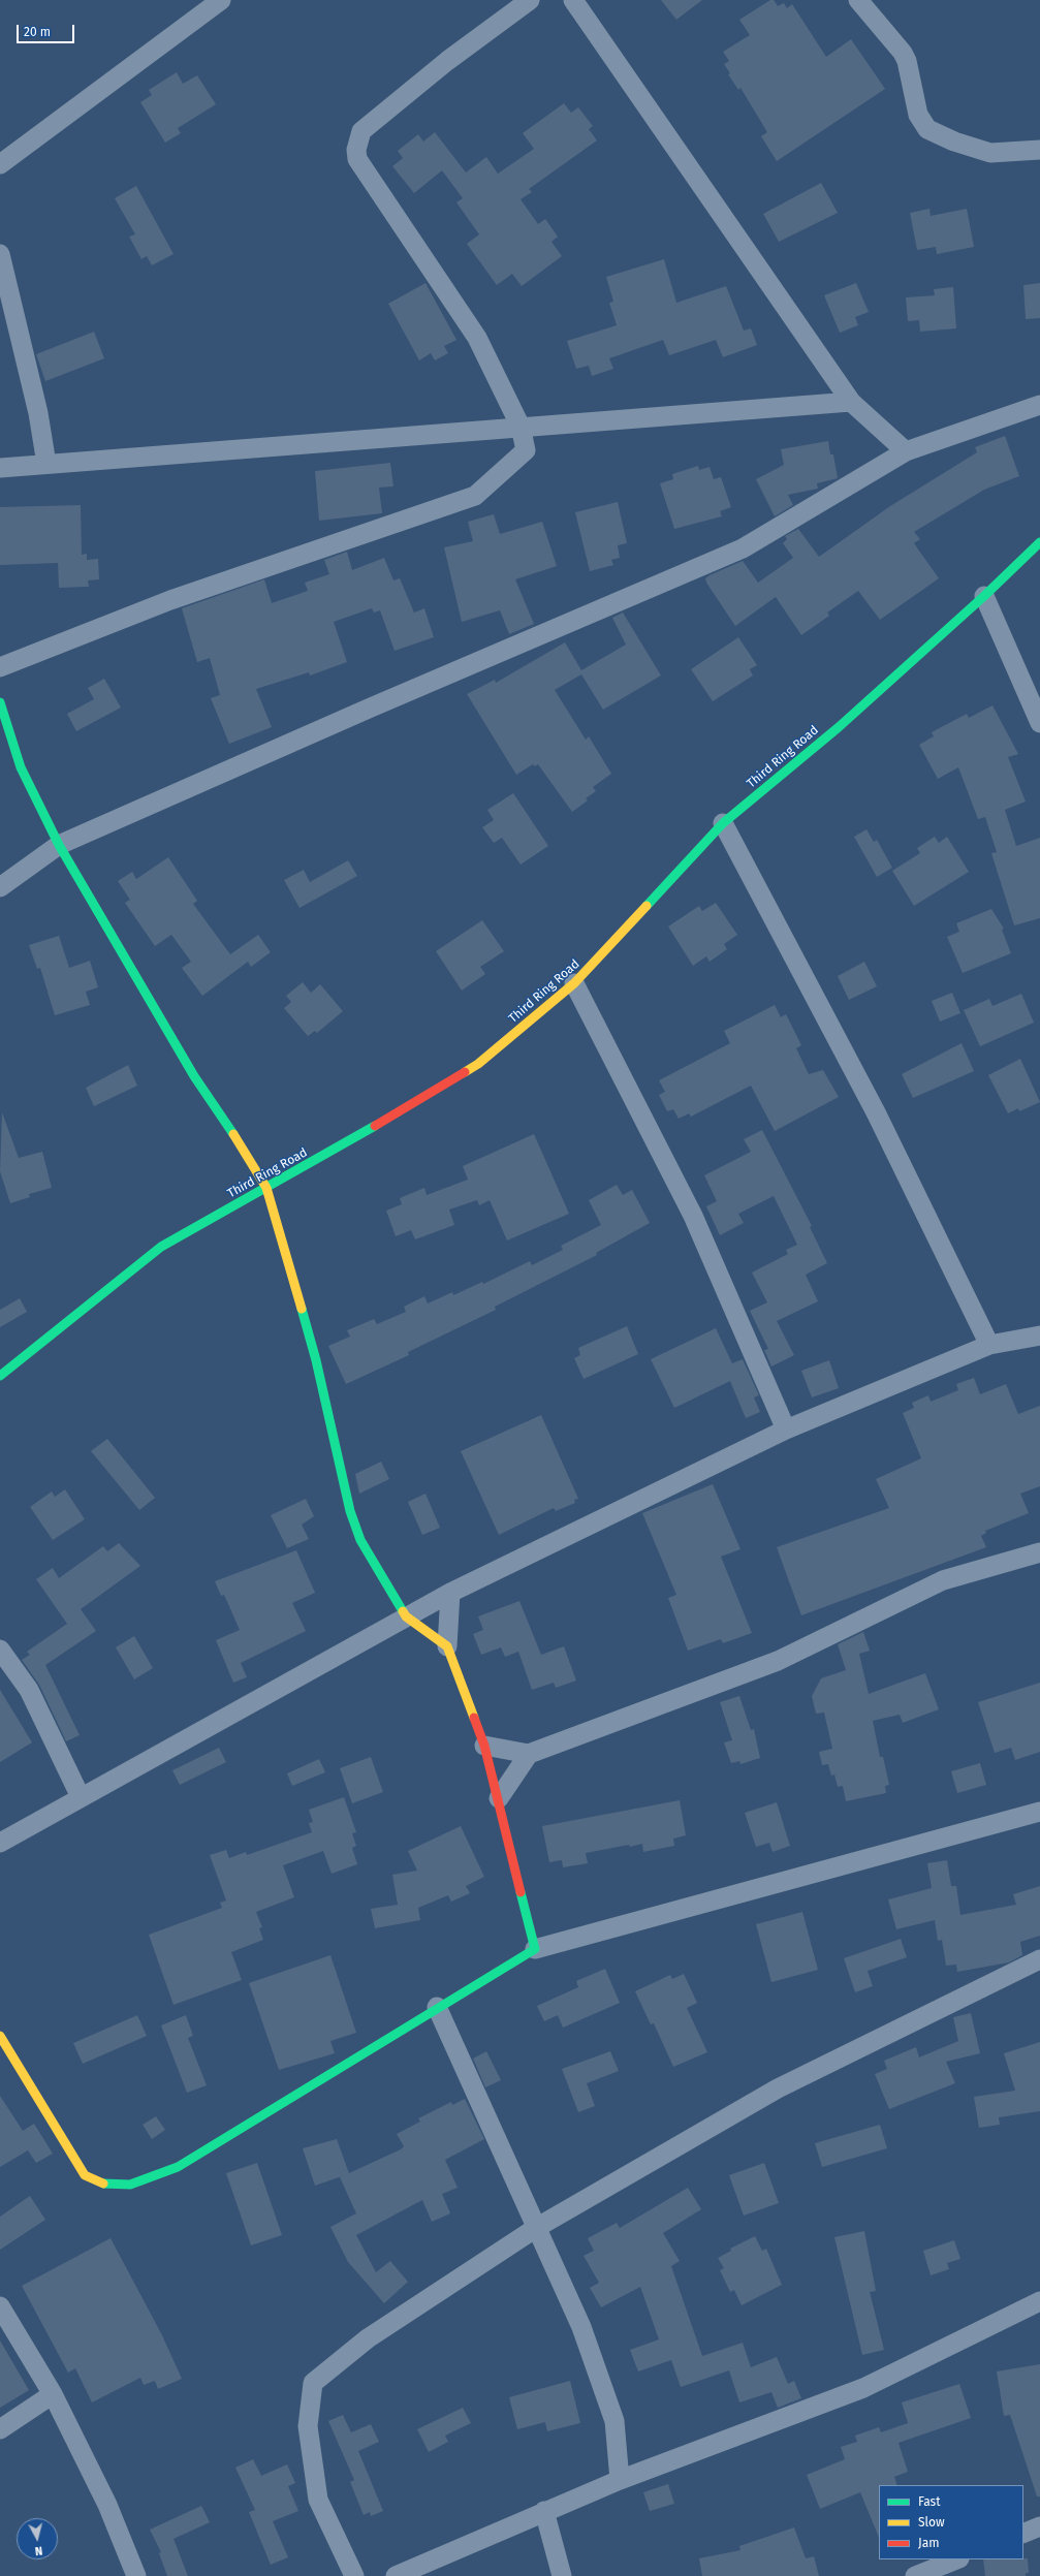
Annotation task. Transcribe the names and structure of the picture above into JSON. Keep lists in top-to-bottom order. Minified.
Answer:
{"streets":{"street":["Third Ring Road"]},"legend":["Fast","Slow","Jam"],"scale_bar":"20 m","north":"bottom"}
